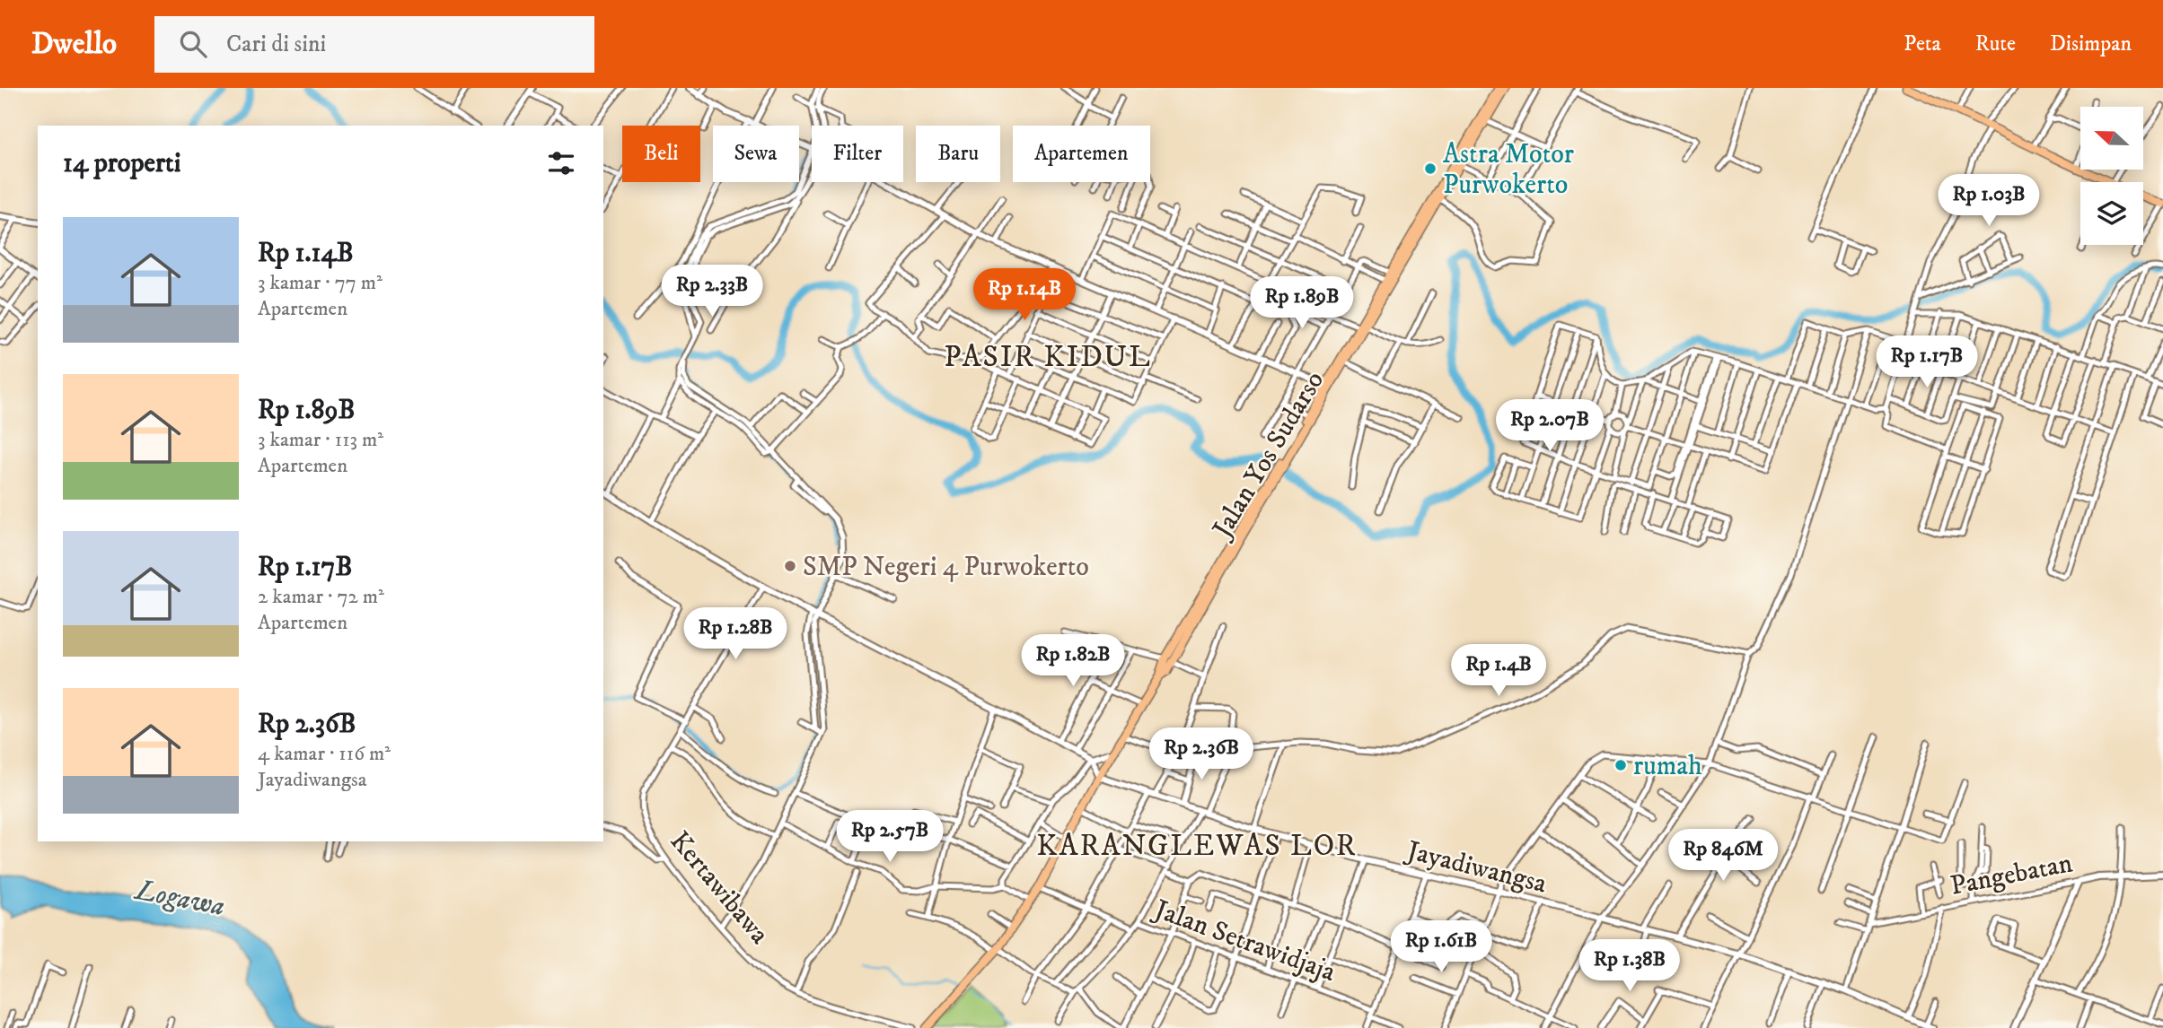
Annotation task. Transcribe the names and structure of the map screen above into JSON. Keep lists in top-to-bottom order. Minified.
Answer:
{"streets":{"highway":["Jalan Yos Sudarso"],"street":["Jayadiwangsa","Pangebatan","Kertawibawa","Jalan Setrawidjaja"]},"crossings":[["Jalan Yos Sudarso","Jayadiwangsa"],["Jalan Yos Sudarso","Jalan Setrawidjaja"]],"districts":["PASIR KIDUL","KARANGLEWAS LOR"],"water":["Logawa"],"places":["Astra Motor Purwokerto","SMP Negeri 4 Purwokerto","rumah"],"north":"left","page":{"header":"Dwello","search":"Cari di sini","nav":["Peta","Rute","Disimpan"],"chip":["Beli","Sewa","Filter","Baru","Apartemen"],"heading":"14 properti","price":["Rp 1.03B","Rp 2.33B","Rp 1.14B","Rp 1.89B","Rp 1.17B","Rp 2.07B","Rp 1.28B","Rp 1.82B","Rp 1.4B","Rp 2.36B","Rp 2.57B","Rp 846M","Rp 1.61B","Rp 1.38B"],"list":[{"name":"Rp 1.14B","note":"3 kamar · 77 m² · Apartemen"},{"name":"Rp 1.89B","note":"3 kamar · 113 m² · Apartemen"},{"name":"Rp 1.17B","note":"2 kamar · 72 m² · Apartemen"},{"name":"Rp 2.36B","note":"4 kamar · 116 m² · Jayadiwangsa"}]}}
